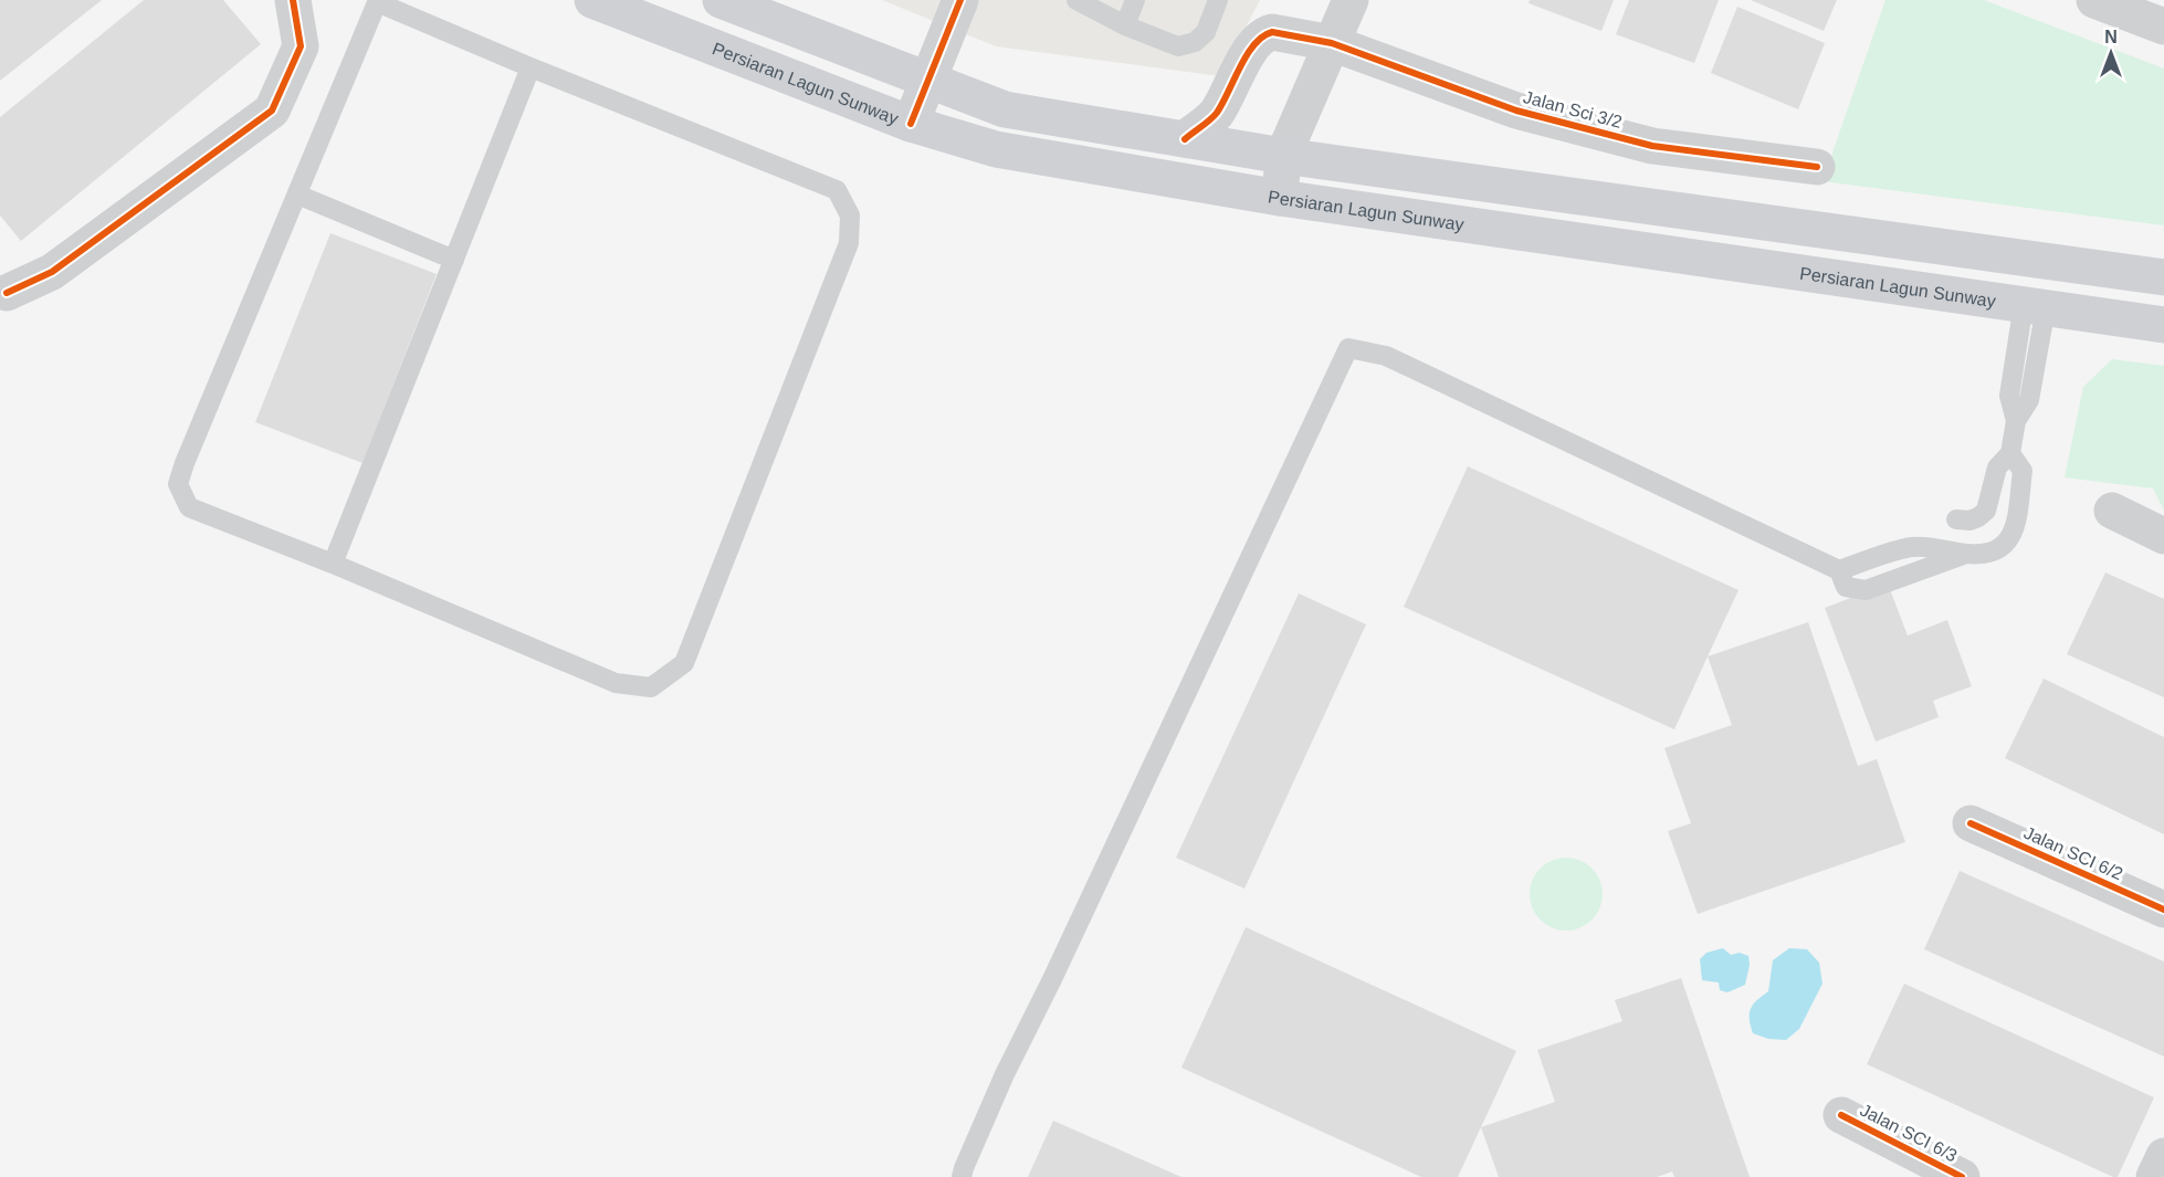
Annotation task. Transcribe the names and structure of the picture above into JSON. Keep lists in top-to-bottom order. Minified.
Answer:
{"streets":{"main road":["Persiaran Lagun Sunway"],"street":["Jalan Sci 3/2","Jalan SCI 6/2","Jalan SCI 6/3"]},"north":"top"}
